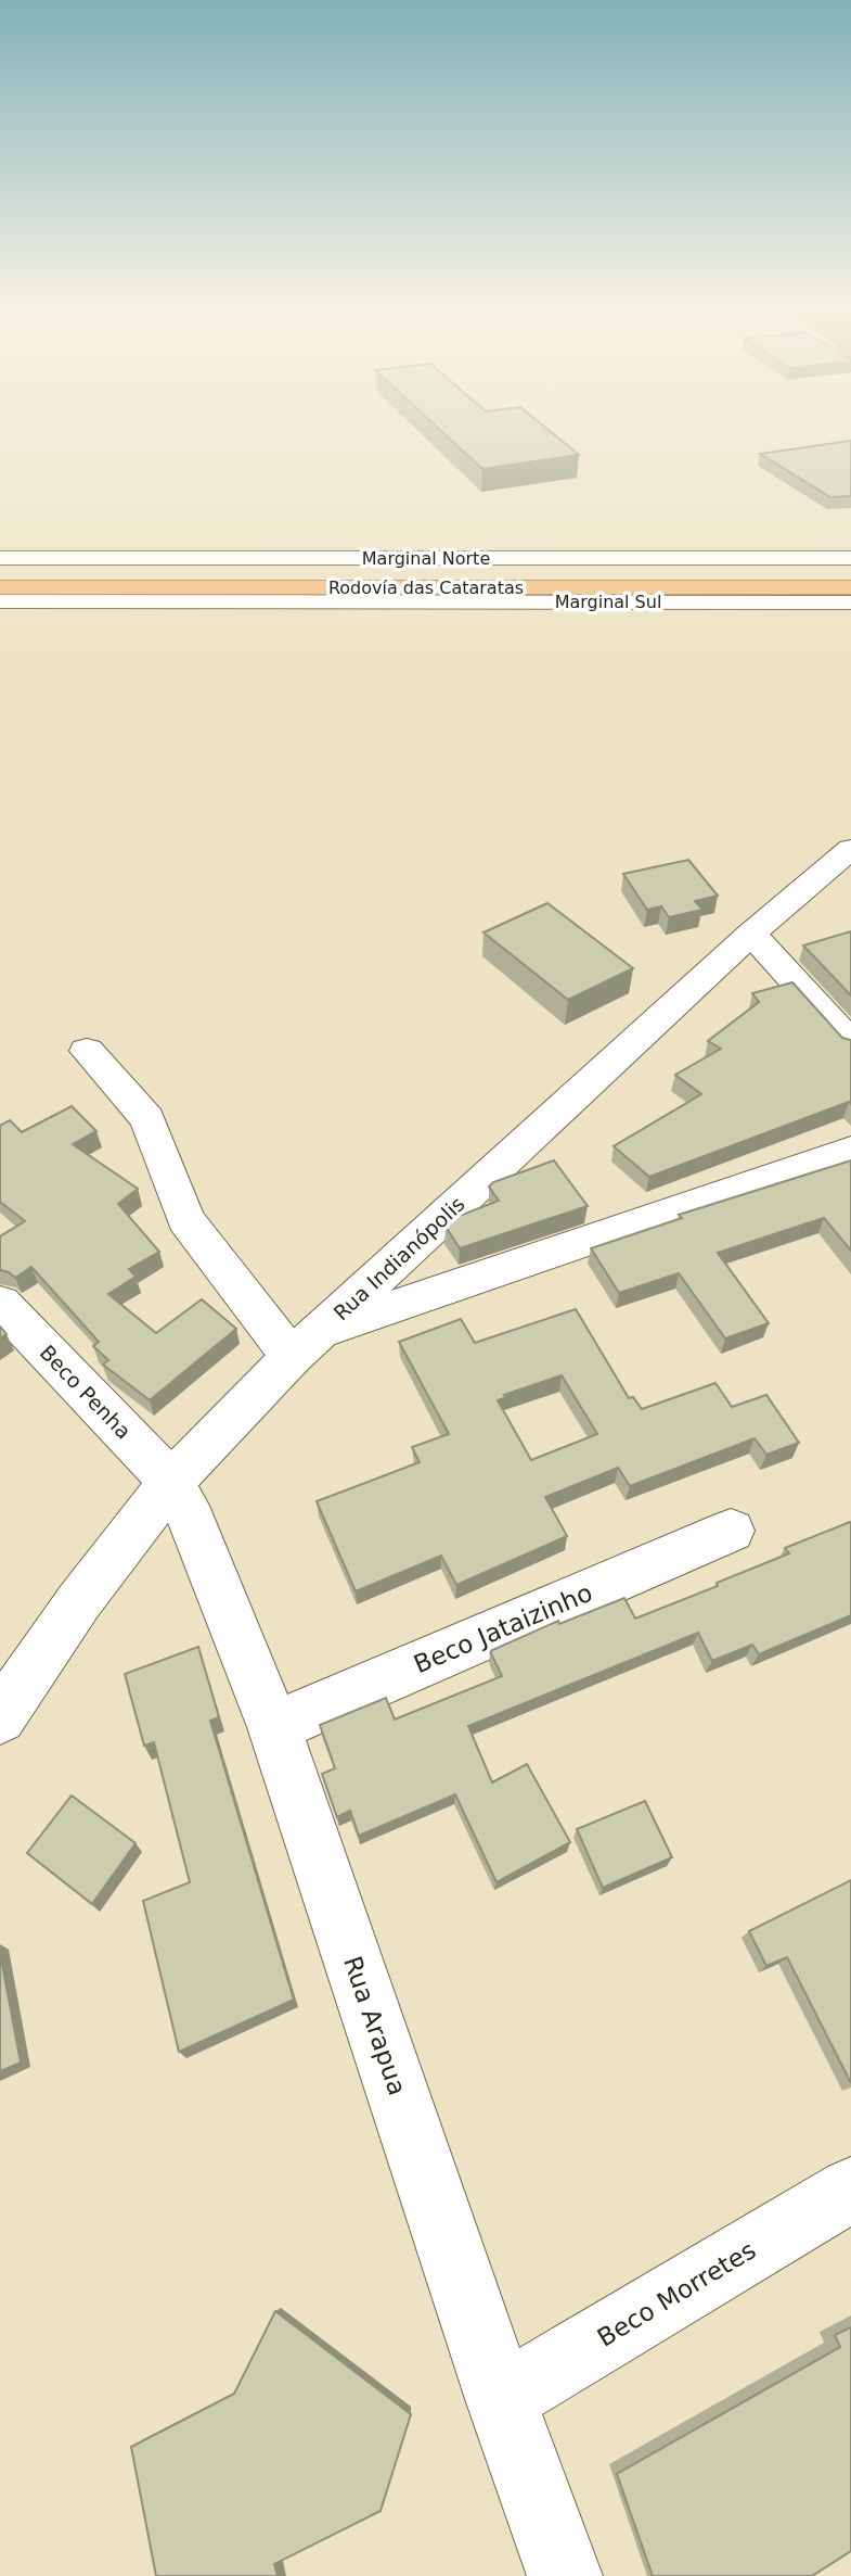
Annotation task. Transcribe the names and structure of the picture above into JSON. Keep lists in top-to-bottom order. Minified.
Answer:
{"streets":{"highway":["Rodovía das Cataratas"],"street":["Marginal Norte","Marginal Sul","Rua Indianópolis","Beco Penha","Beco Jataizinho","Rua Arapua","Beco Morretes"]},"crossings":[["Rua Indianópolis","Beco Penha"],["Rua Indianópolis","Rua Arapua"],["Beco Penha","Rua Arapua"],["Beco Jataizinho","Rua Arapua"],["Rua Arapua","Beco Morretes"]]}
